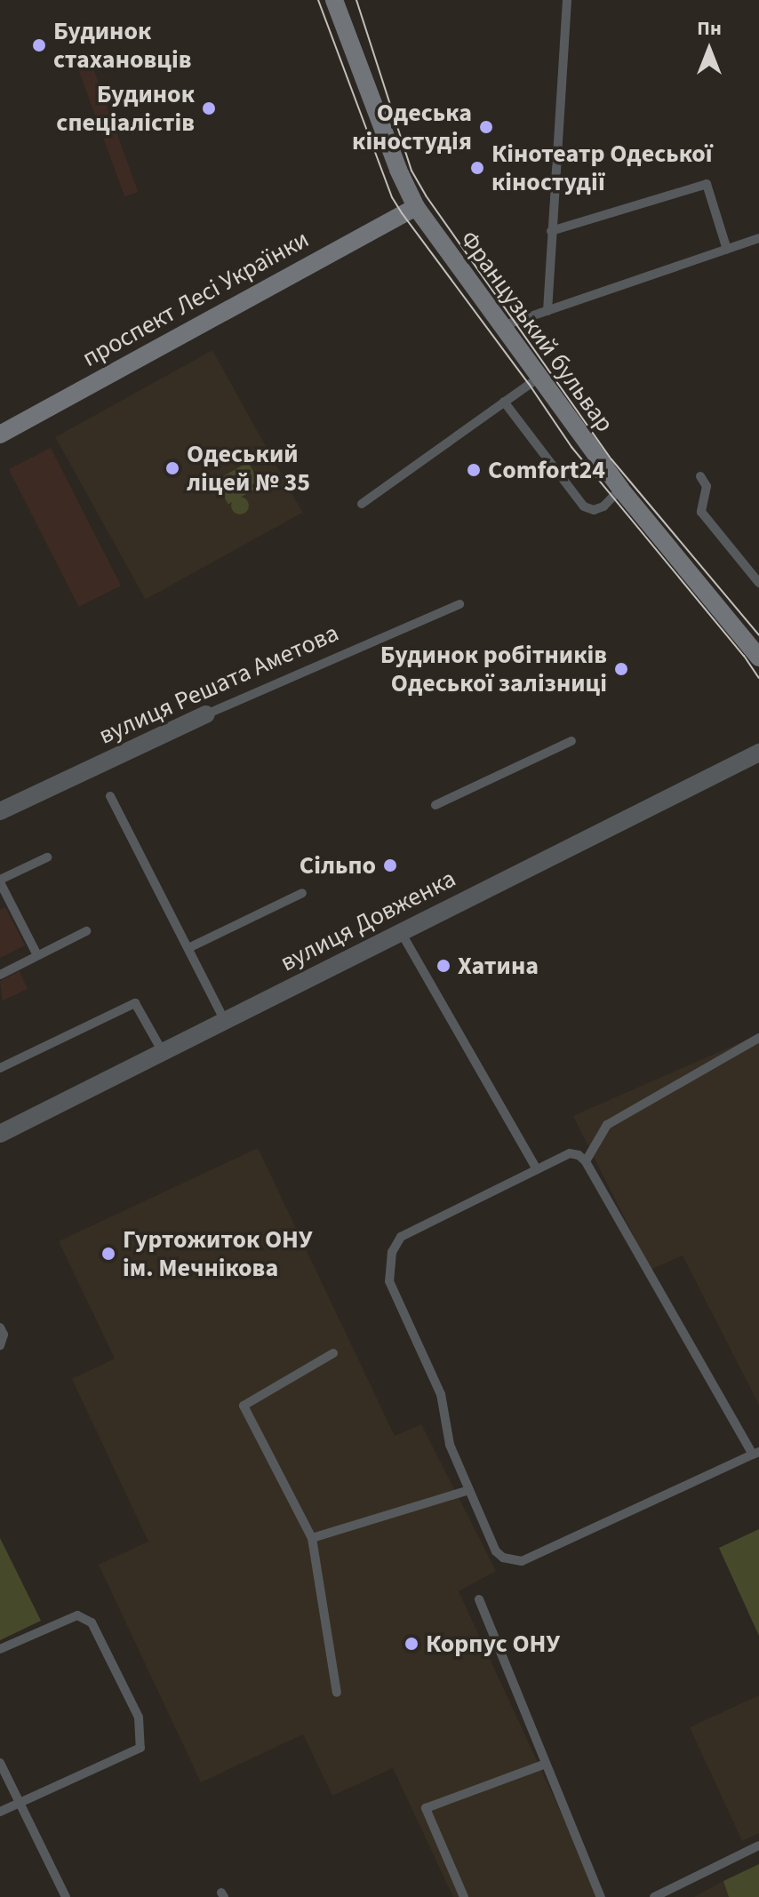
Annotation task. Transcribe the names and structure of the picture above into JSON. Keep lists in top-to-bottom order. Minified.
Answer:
{"streets":{"street":["проспект Лесі Українки","Французький бульвар","вулиця Решата Аметова","вулиця Довженка"]},"crossings":[["проспект Лесі Українки","Французький бульвар"]],"places":["Будинок стахановців","Будинок спеціалістів","Одеська кіностудія","Кінотеатр Одеської кіностудії","Одеський ліцей № 35","Comfort24","Будинок робітників Одеської залізниці","Сільпо","Хатина","Гуртожиток ОНУ ім. Мечнікова","Корпус ОНУ"],"north":"top"}
